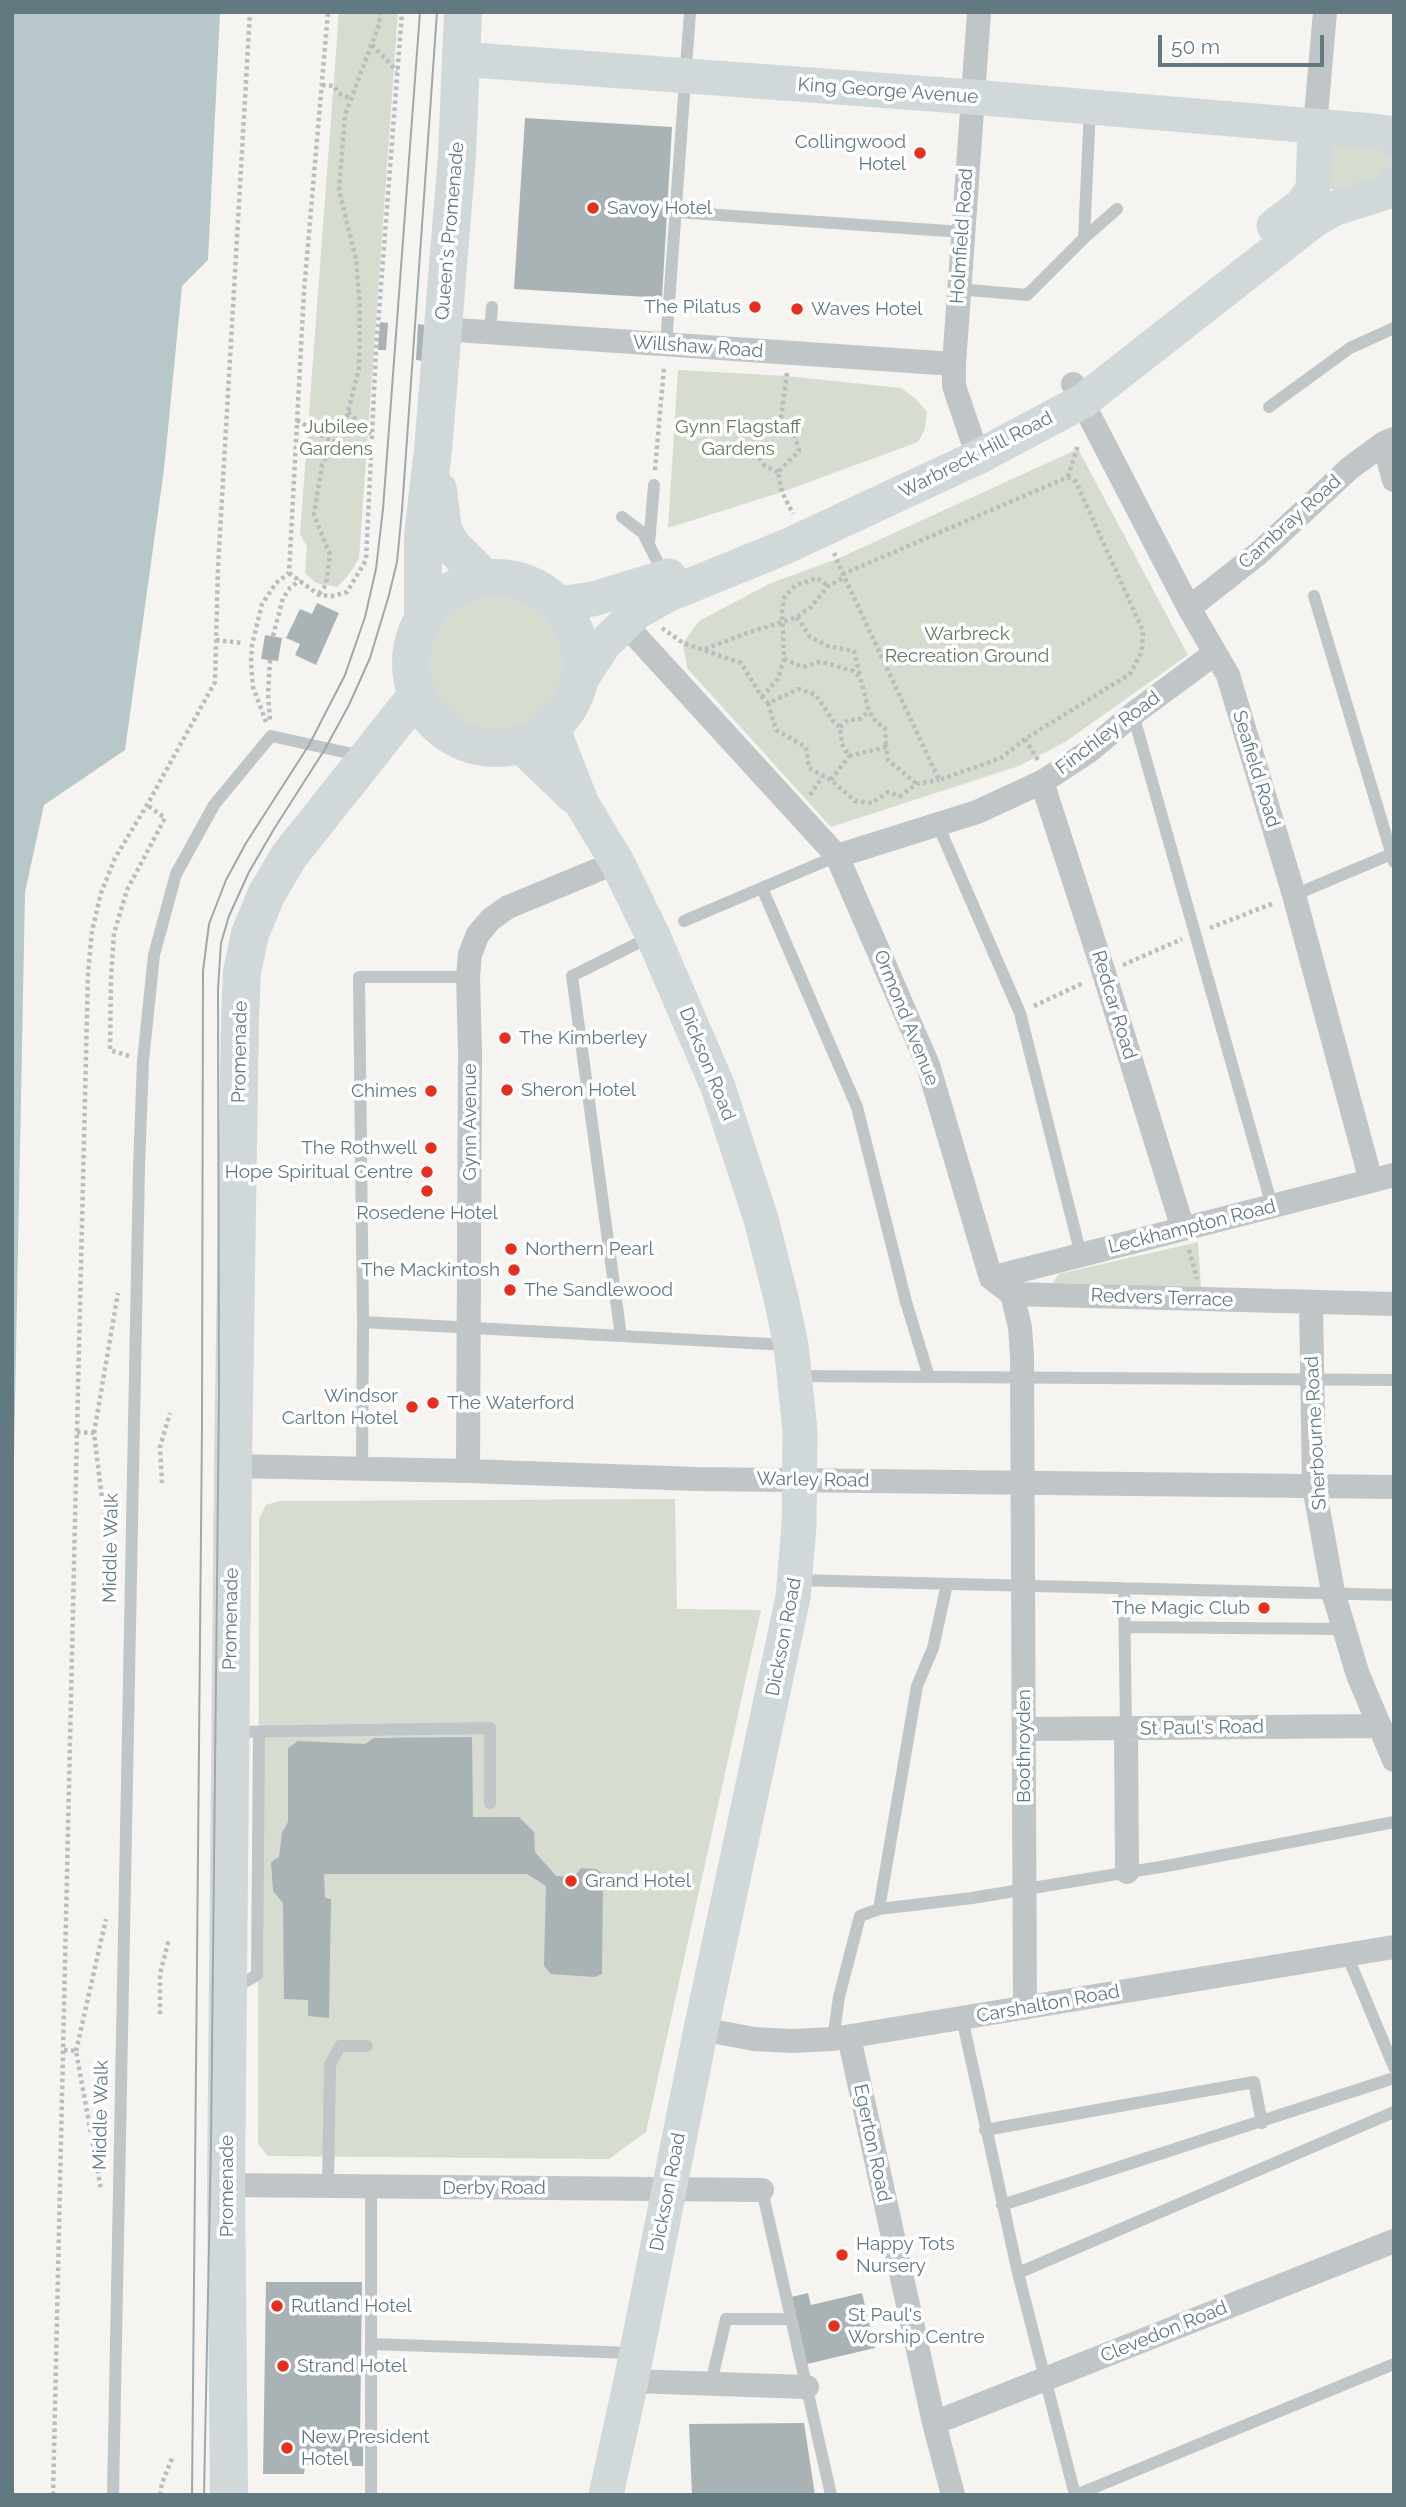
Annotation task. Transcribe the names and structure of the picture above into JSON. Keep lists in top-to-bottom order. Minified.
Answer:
{"streets":{"main road":["Queen's Promenade","Promenade"],"street":["King George Avenue","Holmfield Road","Willshaw Road","Warbreck Hill Road","Cambray Road","Finchley Road","Seafield Road","Redcar Road","Ormond Avenue","Dickson Road","Gynn Avenue","Leckhampton Road","Redvers Terrace","Sherbourne Road","Warley Road","St Paul's Road","Boothroyden","Carshalton Road","Egerton Road","Derby Road","Clevedon Road"],"lane":["Middle Walk"]},"crossings":[["King George Avenue","Queen's Promenade"],["King George Avenue","Holmfield Road"],["King George Avenue","Warbreck Hill Road"],["Queen's Promenade","Willshaw Road"],["Queen's Promenade","Warbreck Hill Road"],["Queen's Promenade","Promenade"],["Queen's Promenade","Dickson Road"],["Holmfield Road","Willshaw Road"],["Holmfield Road","Warbreck Hill Road"],["Warbreck Hill Road","Seafield Road"],["Warbreck Hill Road","Ormond Avenue"],["Warbreck Hill Road","Promenade"],["Warbreck Hill Road","Dickson Road"],["Cambray Road","Seafield Road"],["Finchley Road","Seafield Road"],["Finchley Road","Redcar Road"],["Finchley Road","Ormond Avenue"],["Seafield Road","Leckhampton Road"],["Redcar Road","Leckhampton Road"],["Ormond Avenue","Leckhampton Road"],["Promenade","Dickson Road"],["Promenade","Warley Road"],["Promenade","Derby Road"],["Dickson Road","Gynn Avenue"],["Dickson Road","Warley Road"],["Dickson Road","Carshalton Road"],["Dickson Road","Derby Road"],["Gynn Avenue","Warley Road"],["Redvers Terrace","Sherbourne Road"],["Sherbourne Road","Warley Road"],["Sherbourne Road","St Paul's Road"],["Warley Road","Boothroyden"],["St Paul's Road","Boothroyden"],["Boothroyden","Carshalton Road"],["Carshalton Road","Egerton Road"],["Egerton Road","Clevedon Road"]],"parks":["Jubilee Gardens","Gynn Flagstaff Gardens","Warbreck Recreation Ground"],"places":["Collingwood Hotel","Savoy Hotel","The Pilatus","Waves Hotel","The Kimberley","Sheron Hotel","Chimes","The Rothwell","Hope Spiritual Centre","Rosedene Hotel","Northern Pearl","The Mackintosh","The Sandlewood","The Waterford","Windsor Carlton Hotel","The Magic Club","Grand Hotel","Happy Tots Nursery","Rutland Hotel","St Paul's Worship Centre","Strand Hotel","New President Hotel"],"scale_bar":"50 m"}
